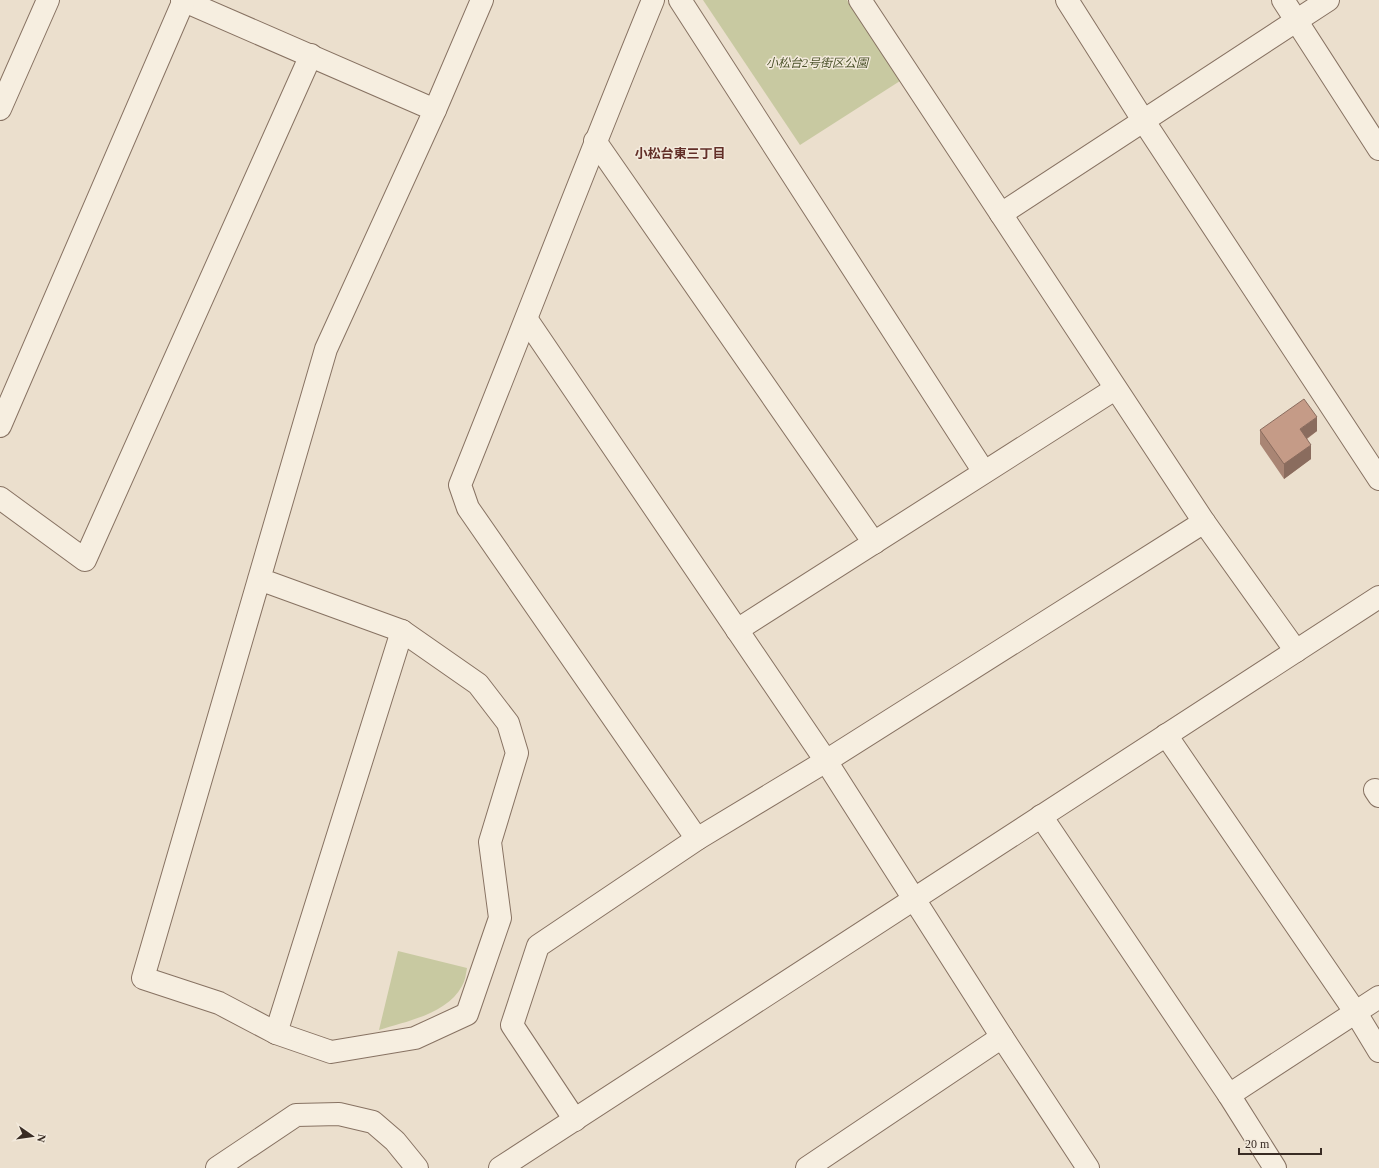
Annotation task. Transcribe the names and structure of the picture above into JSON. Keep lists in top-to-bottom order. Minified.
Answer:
{"districts":["小松台東三丁目"],"parks":["小松台2号街区公園"],"scale_bar":"20 m","north":"right"}
